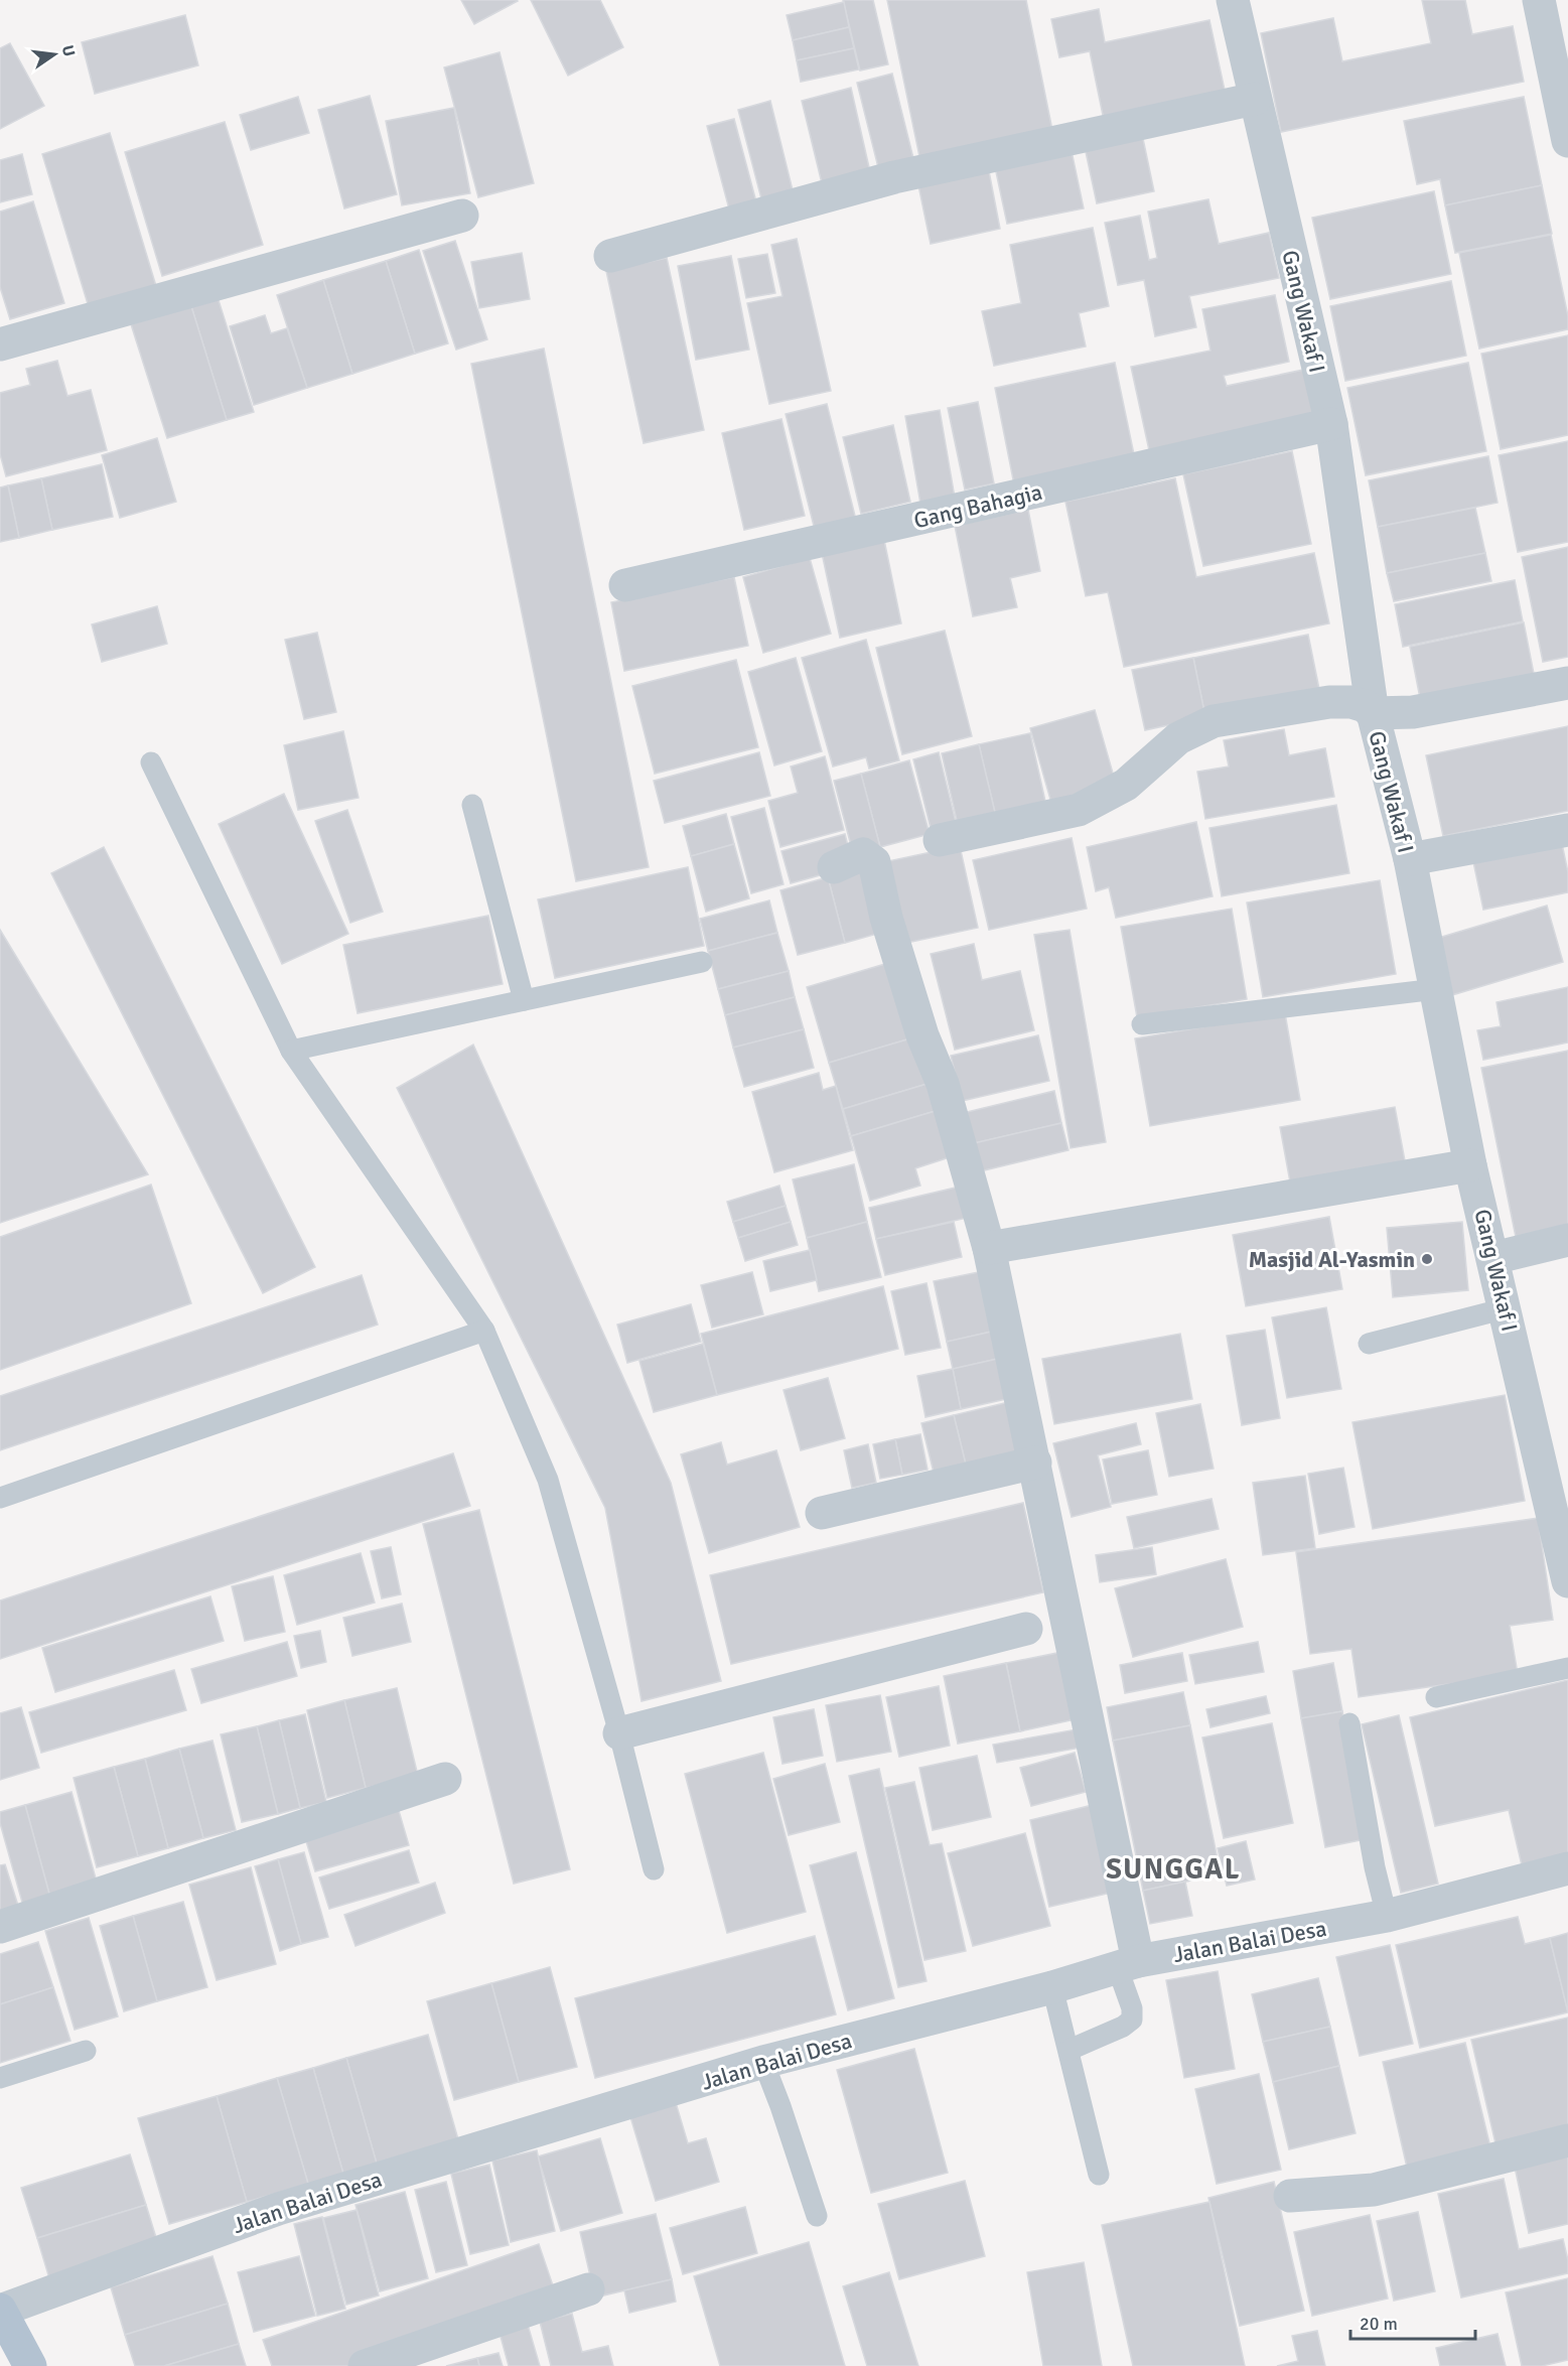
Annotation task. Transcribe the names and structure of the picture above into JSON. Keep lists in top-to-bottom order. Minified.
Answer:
{"streets":{"street":["Gang Wakaf I","Gang Bahagia","Jalan Balai Desa"]},"crossings":[["Gang Wakaf I","Gang Bahagia"]],"districts":["SUNGGAL"],"places":["Masjid Al-Yasmin"],"scale_bar":"20 m","north":"right"}
